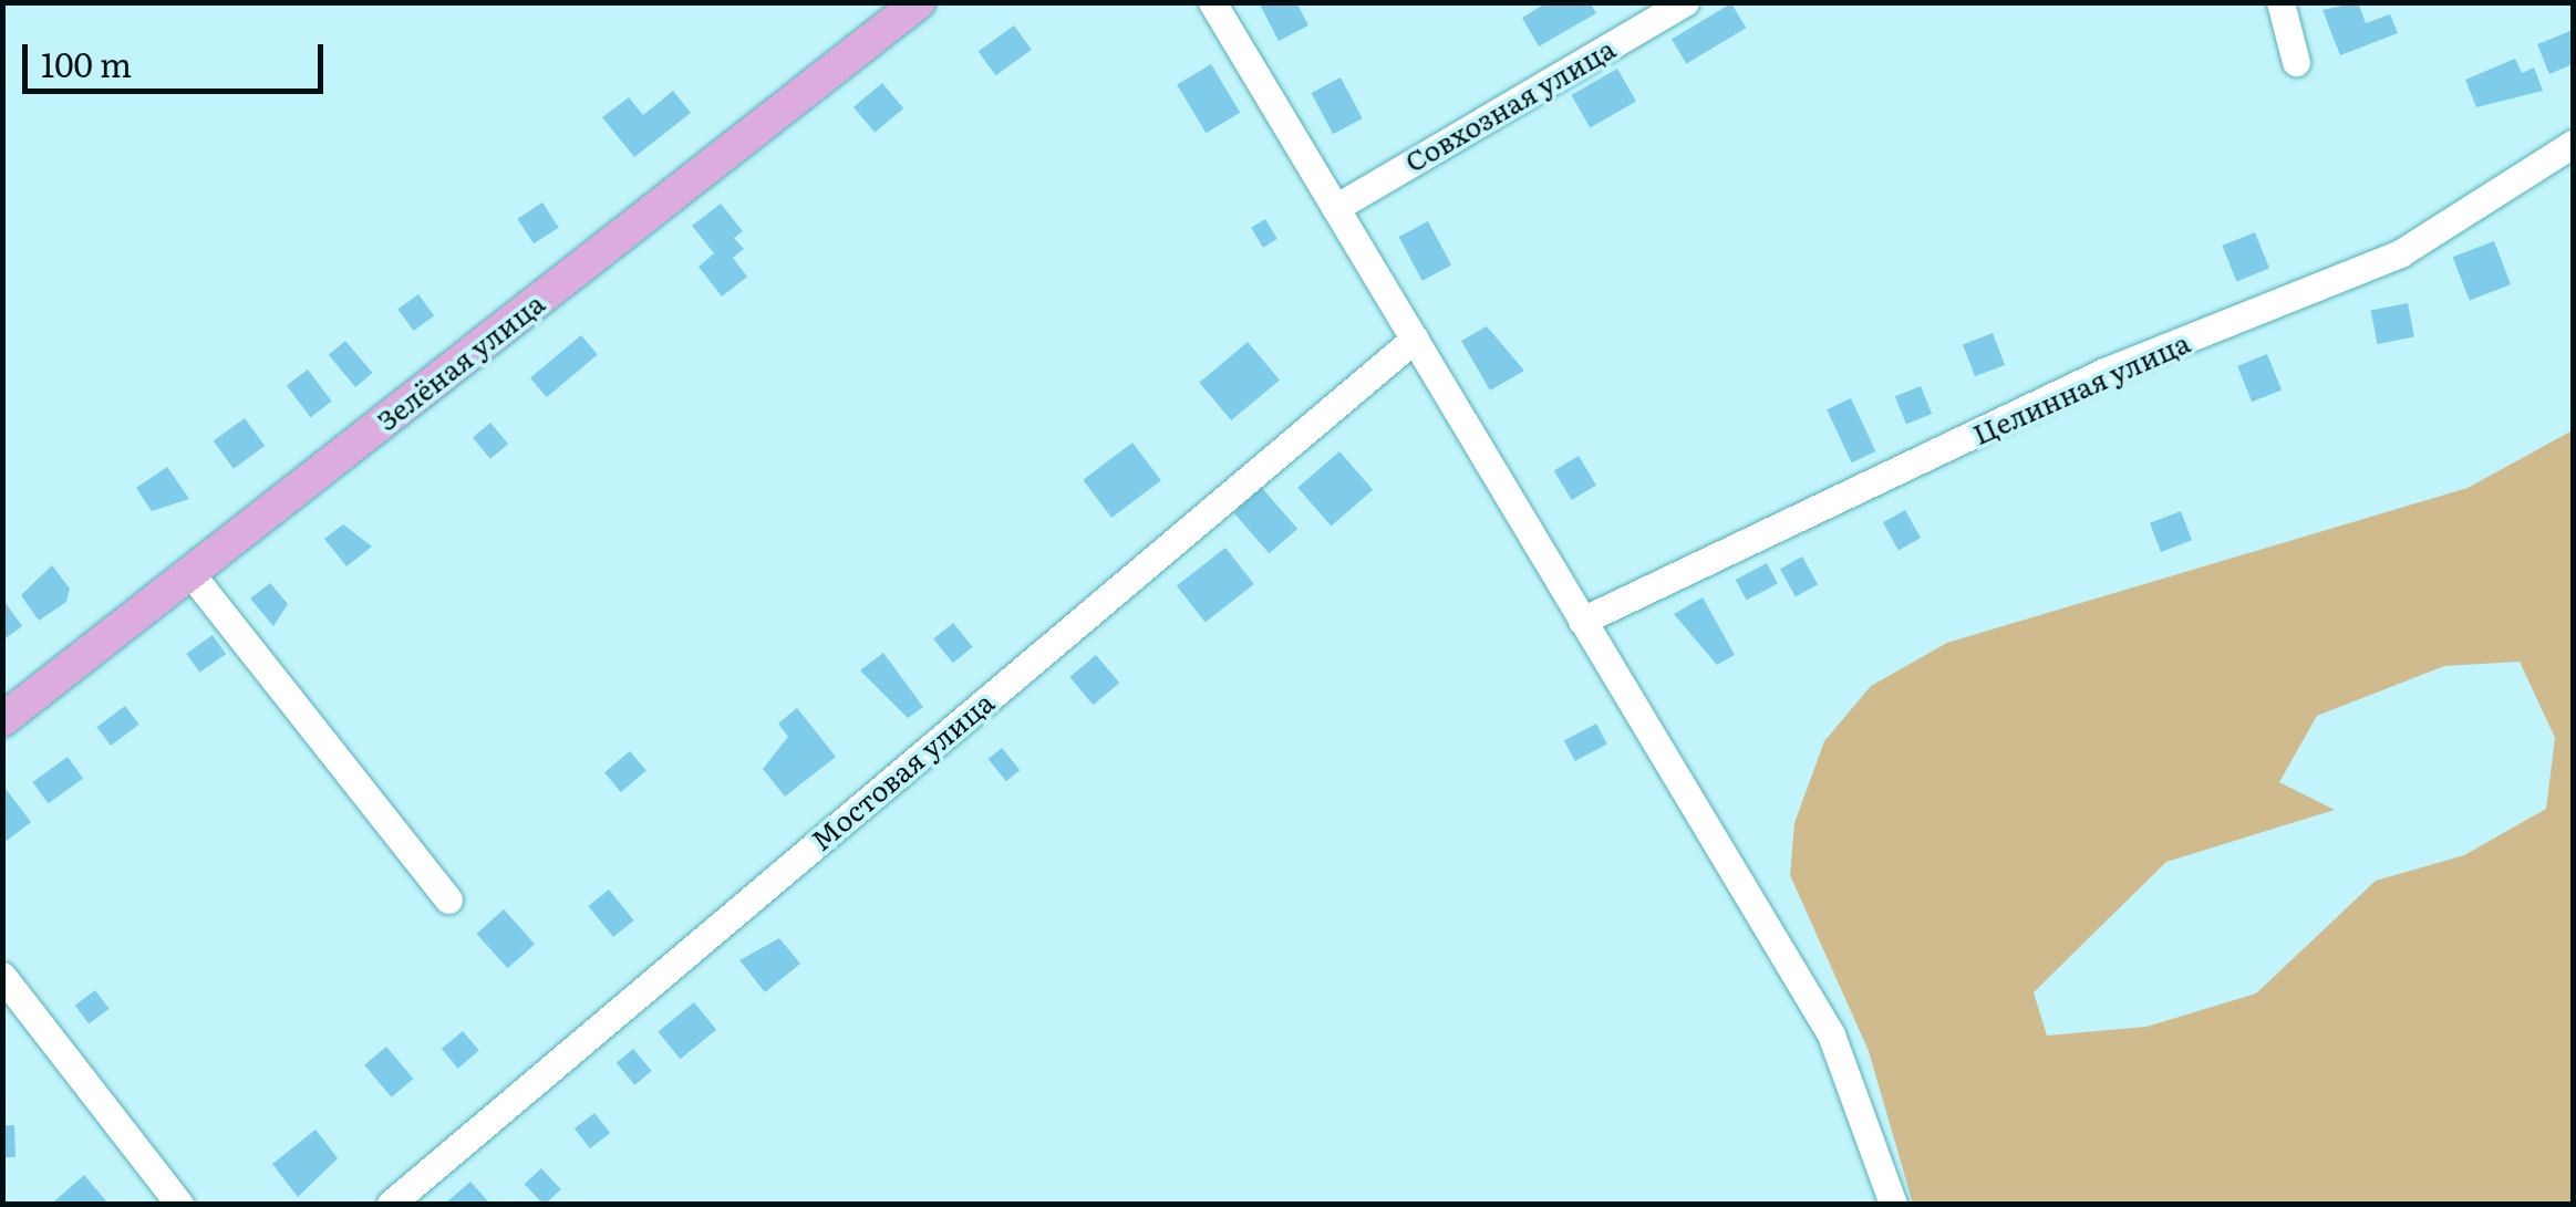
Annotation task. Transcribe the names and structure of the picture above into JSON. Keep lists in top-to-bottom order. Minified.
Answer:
{"streets":{"main road":["Зелёная улица"],"street":["Совхозная улица","Целинная улица","Мостовая улица"]},"scale_bar":"100 m"}
